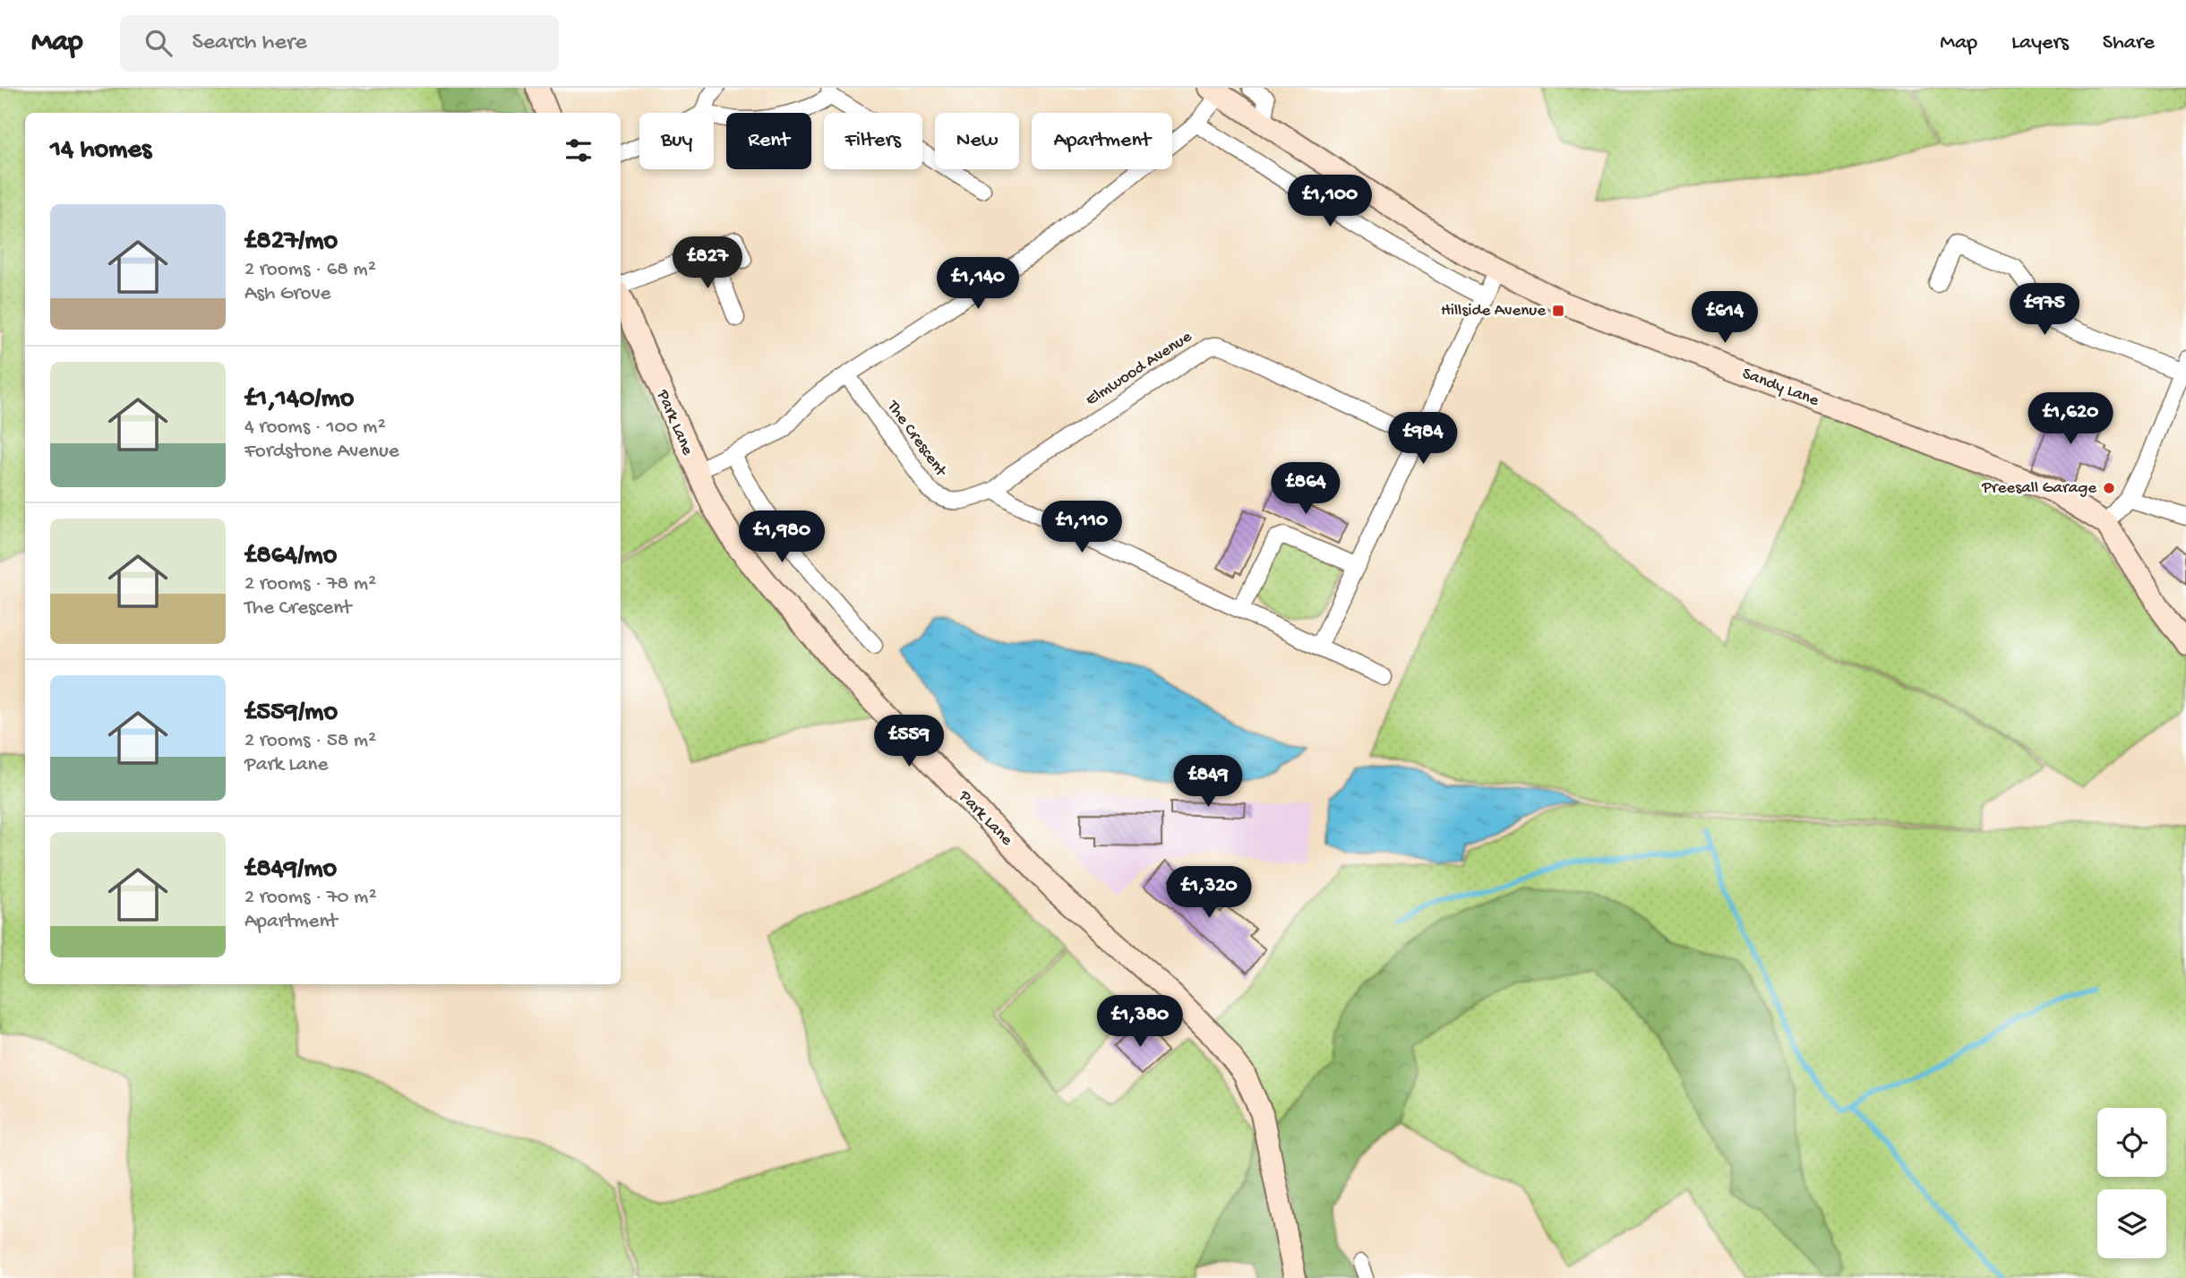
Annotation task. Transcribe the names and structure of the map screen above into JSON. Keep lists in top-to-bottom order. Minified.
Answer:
{"streets":{"main road":["Sandy Lane","Park Lane"],"street":["Elmwood Avenue","The Crescent"]},"crossings":[["Elmwood Avenue","The Crescent"]],"places":{"transit":["Hillside Avenue"],"other":["Preesall Garage"]},"page":{"header":"Map","search":"Search here","nav":["Map","Layers","Share"],"chip":["Buy","Rent","Filters","New","Apartment"],"heading":"14 homes","price":["£1,100","£827","£1,140","£975","£614","£1,620","£984","£864","£1,110","£1,980","£559","£849","£1,320","£1,380"],"list":[{"name":"£827/mo","note":"2 rooms · 68 m² · Ash Grove"},{"name":"£1,140/mo","note":"4 rooms · 100 m² · Fordstone Avenue"},{"name":"£864/mo","note":"2 rooms · 78 m² · The Crescent"},{"name":"£559/mo","note":"2 rooms · 58 m² · Park Lane"},{"name":"£849/mo","note":"2 rooms · 70 m² · Apartment"}]}}
